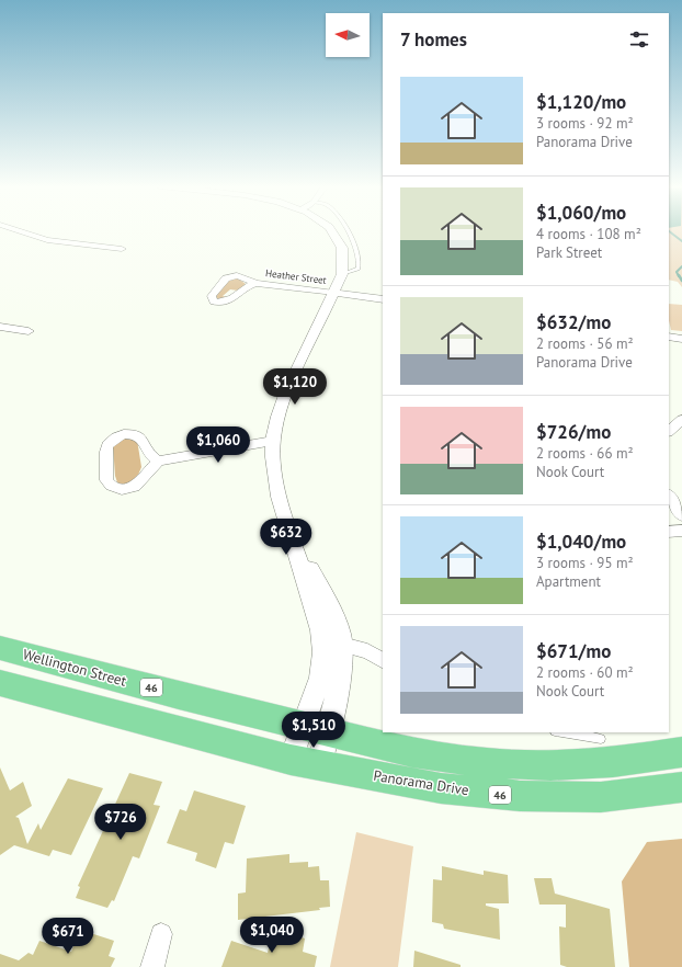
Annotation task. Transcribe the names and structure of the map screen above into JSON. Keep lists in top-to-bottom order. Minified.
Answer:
{"streets":{"main road":["Wellington Street","46","Panorama Drive"],"street":["Heather Street"]},"crossings":[["Wellington Street","46"],["46","Panorama Drive"]],"north":"left","page":{"heading":"7 homes","list":[{"name":"$1,120/mo","note":"3 rooms · 92 m² · Panorama Drive"},{"name":"$1,060/mo","note":"4 rooms · 108 m² · Park Street"},{"name":"$632/mo","note":"2 rooms · 56 m² · Panorama Drive"},{"name":"$726/mo","note":"2 rooms · 66 m² · Nook Court"},{"name":"$1,040/mo","note":"3 rooms · 95 m² · Apartment"},{"name":"$671/mo","note":"2 rooms · 60 m² · Nook Court"}],"price":["$1,120","$1,060","$632","$1,510","$726","$1,040","$671"]}}
